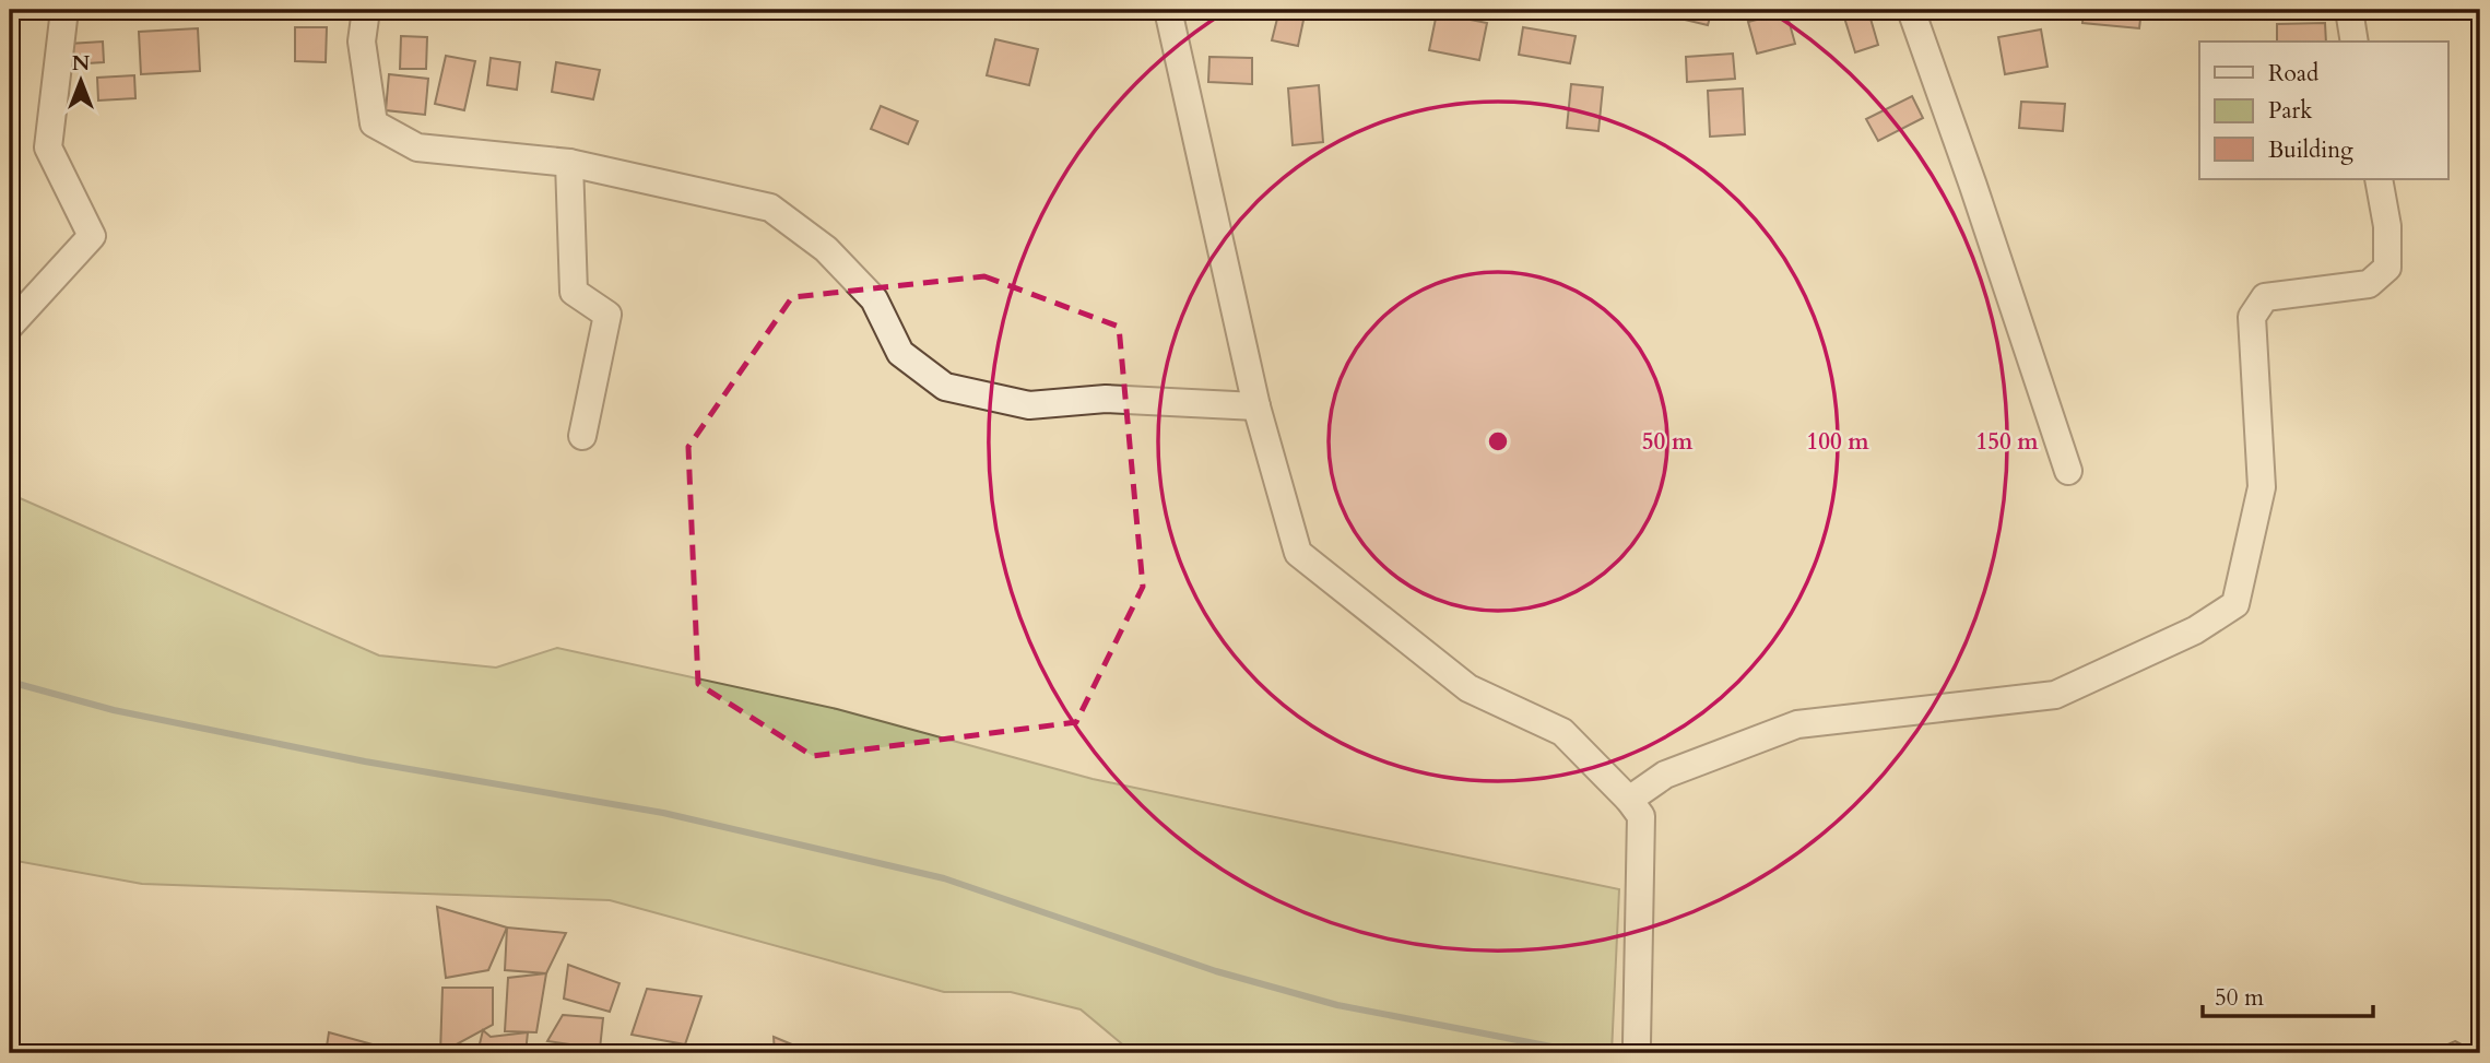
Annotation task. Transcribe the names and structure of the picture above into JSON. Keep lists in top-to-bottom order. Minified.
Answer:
{"legend":["Road","Park","Building"],"scale_bar":"50 m","north":"top","rings":["50 m","100 m","150 m"]}
